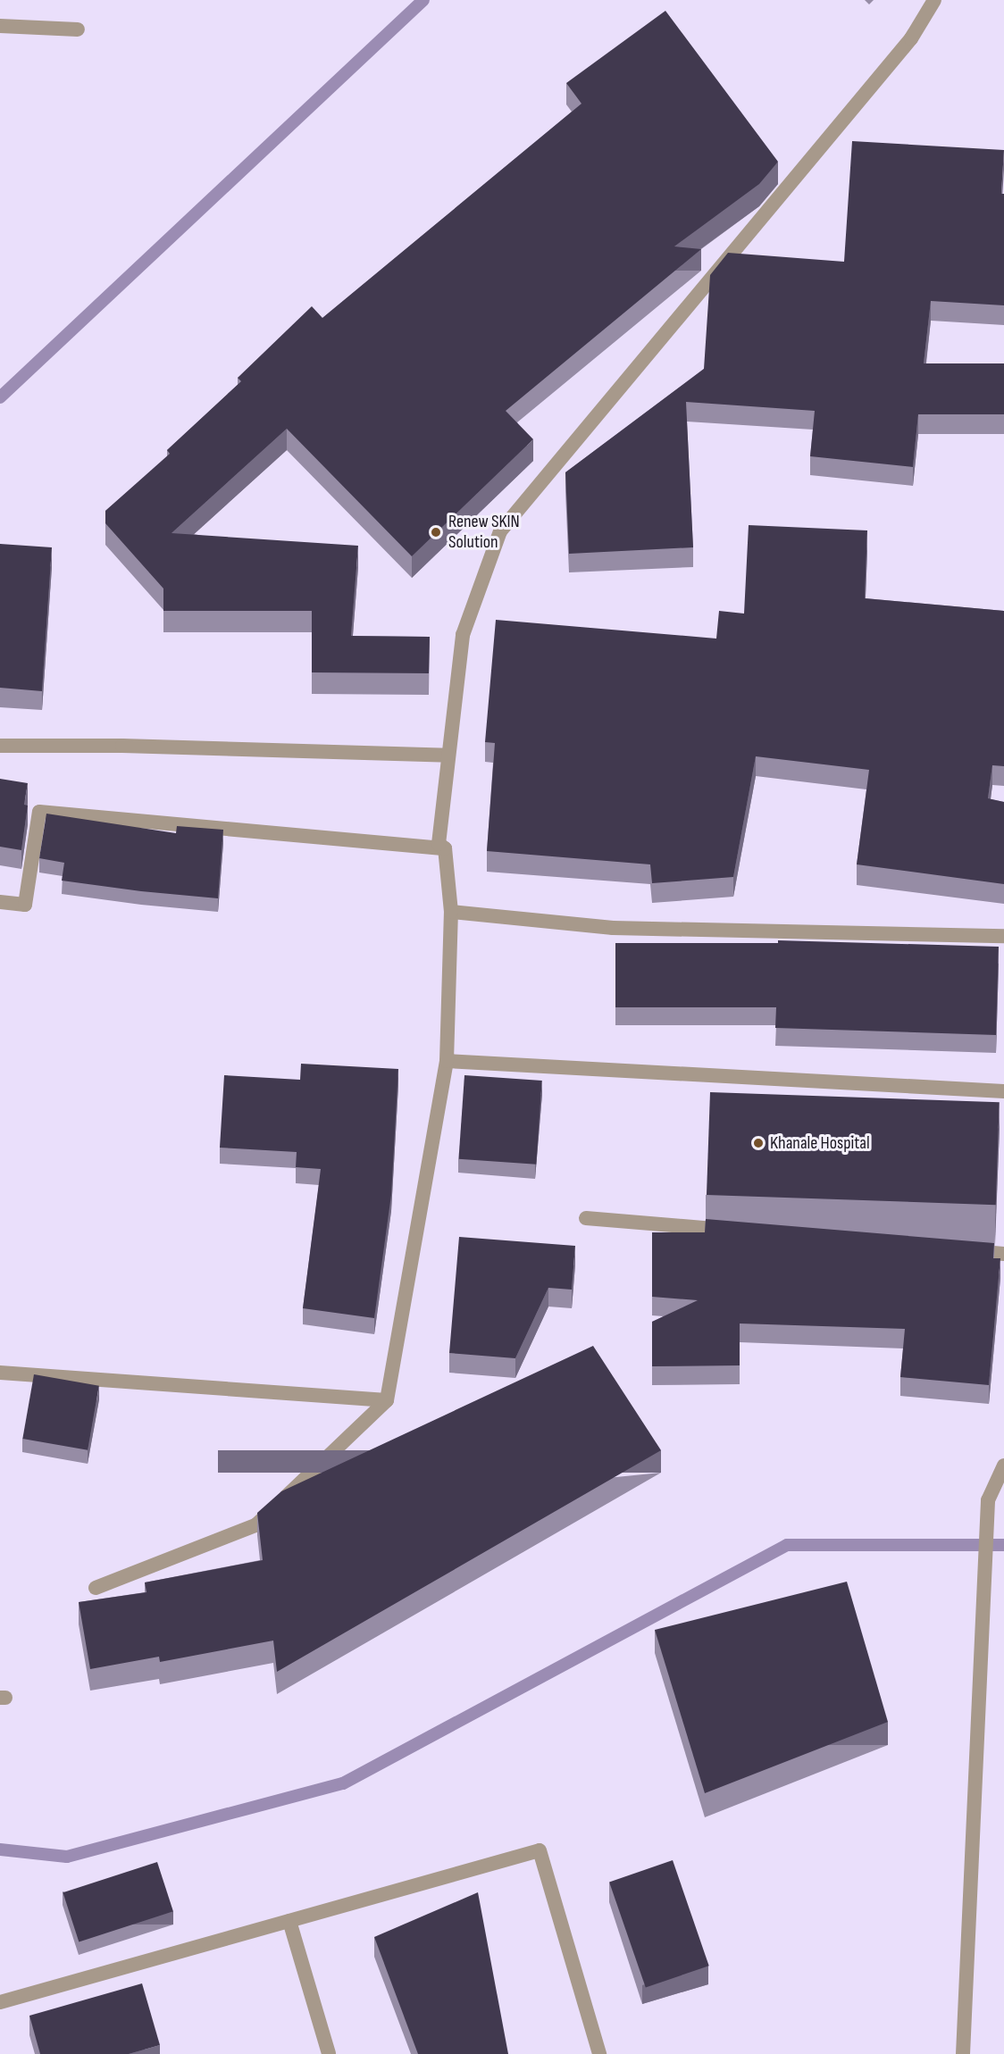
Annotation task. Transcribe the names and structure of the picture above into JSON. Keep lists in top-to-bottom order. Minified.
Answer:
{"places":["Renew SKIN Solution","Khanale Hospital"]}
